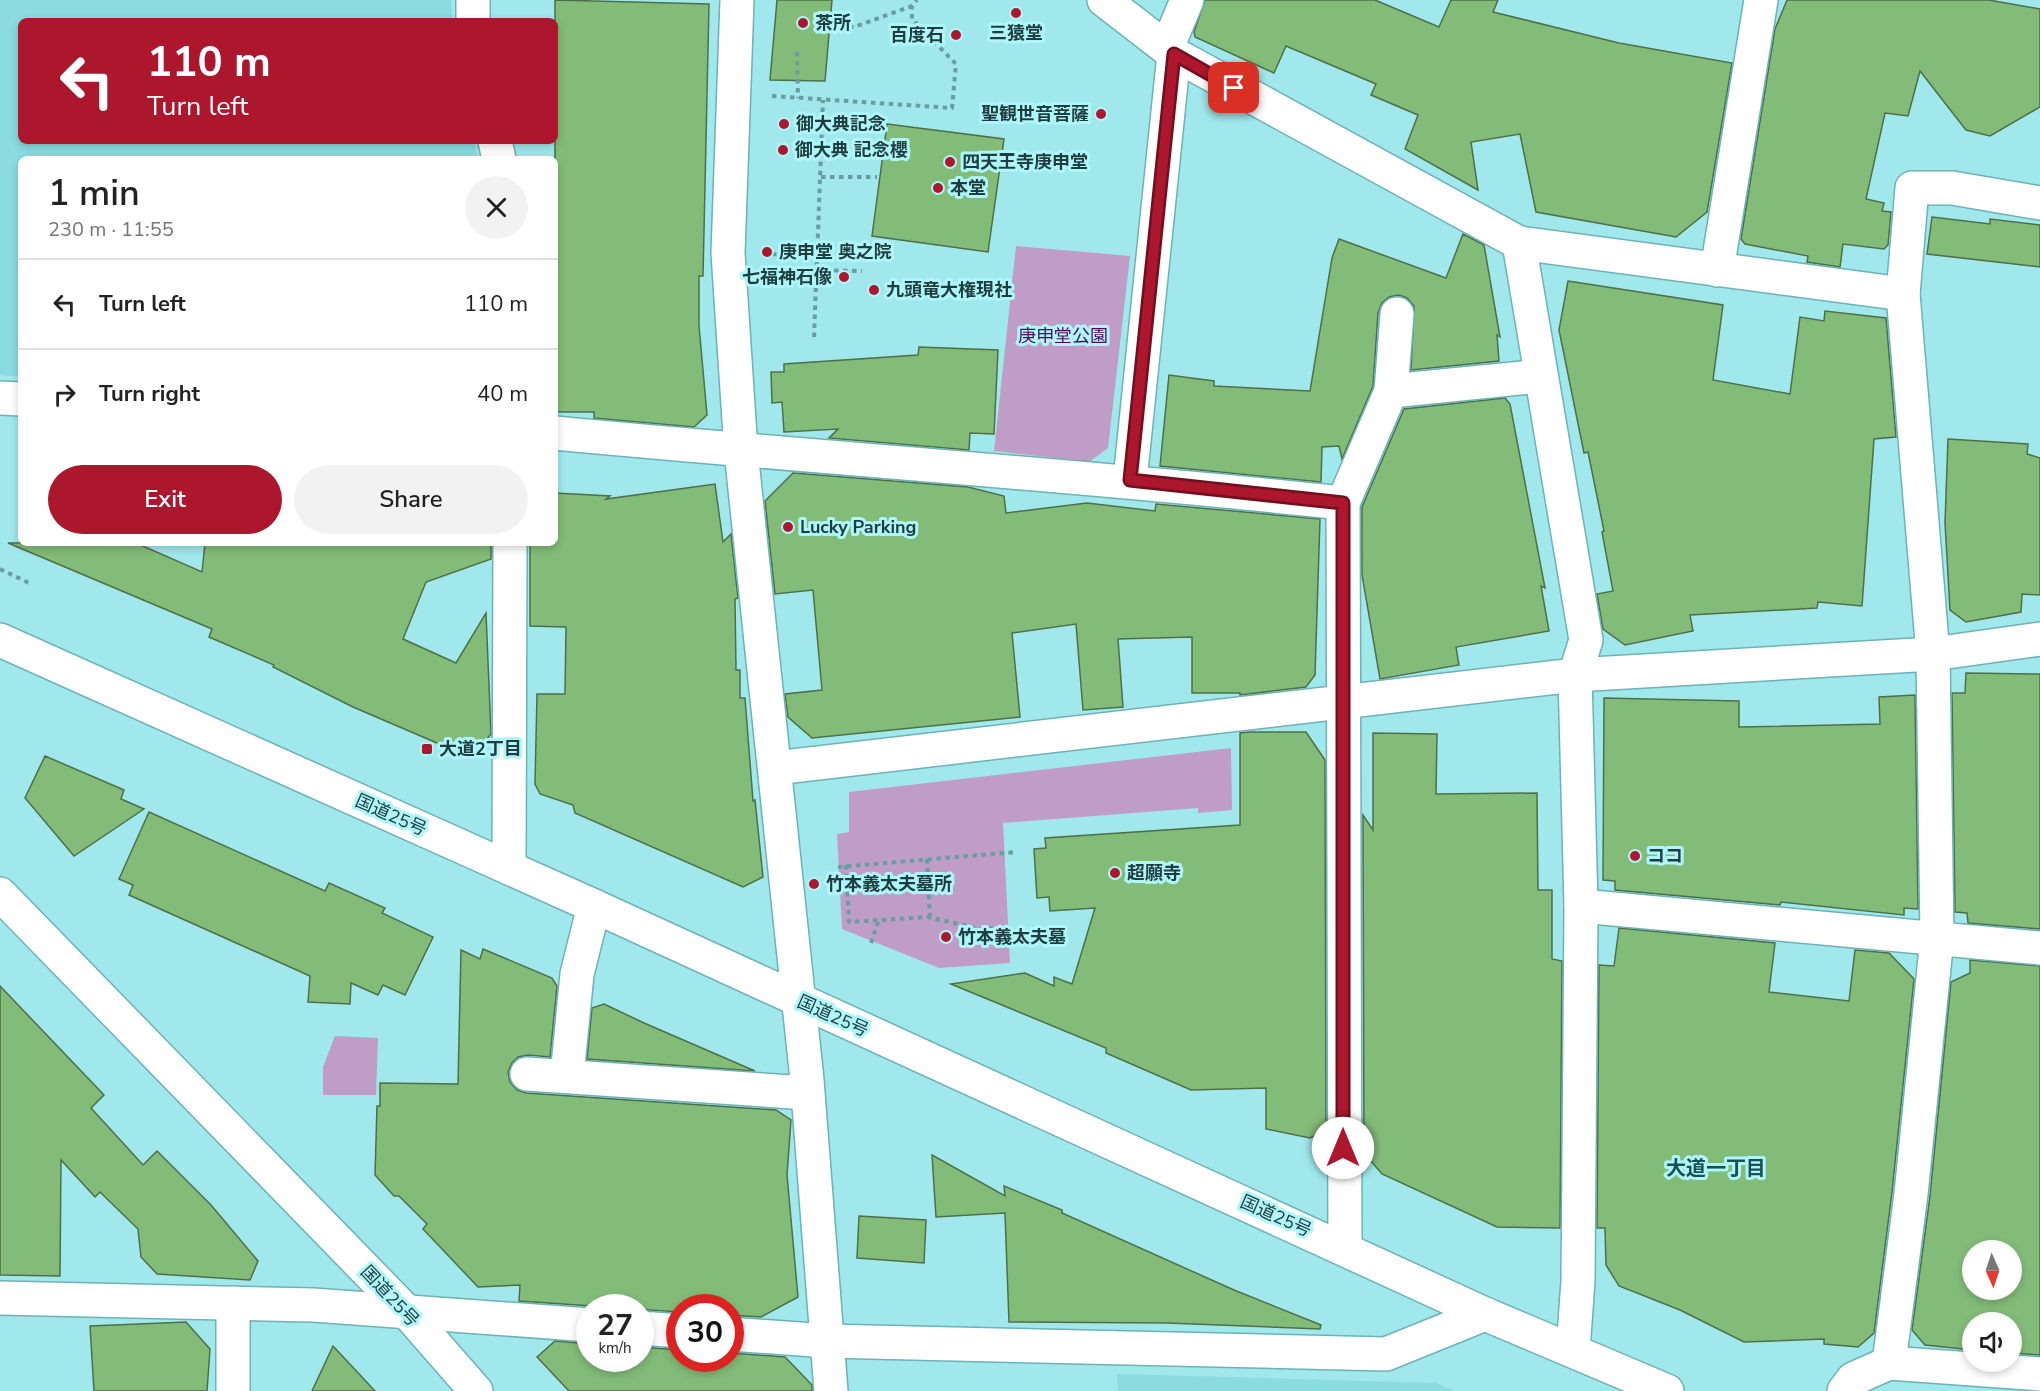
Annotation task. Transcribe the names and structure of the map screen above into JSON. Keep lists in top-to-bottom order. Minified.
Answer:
{"streets":{"main road":["国道25号"]},"districts":["大道一丁目"],"parks":["庚申堂公園"],"places":{"other":["三猿堂","茶所","百度石","聖観世音菩薩","御大典記念","御大典 記念櫻","四天王寺庚申堂","本堂","庚申堂 奥之院","七福神石像","九頭竜大権現社","Lucky Parking","ココ","超願寺","竹本義太夫墓所","竹本義太夫墓"],"transit":["大道2丁目"]},"north":"bottom","page":{"turn":["110 m","Turn left"],"heading":["1 min","230 m · 11:55"],"list":[{"name":"Turn left","value":"110 m"},{"name":"Turn right","value":"40 m"}],"buttons":["Exit","Share"],"speed":"27 km/h","limit":"30"}}
